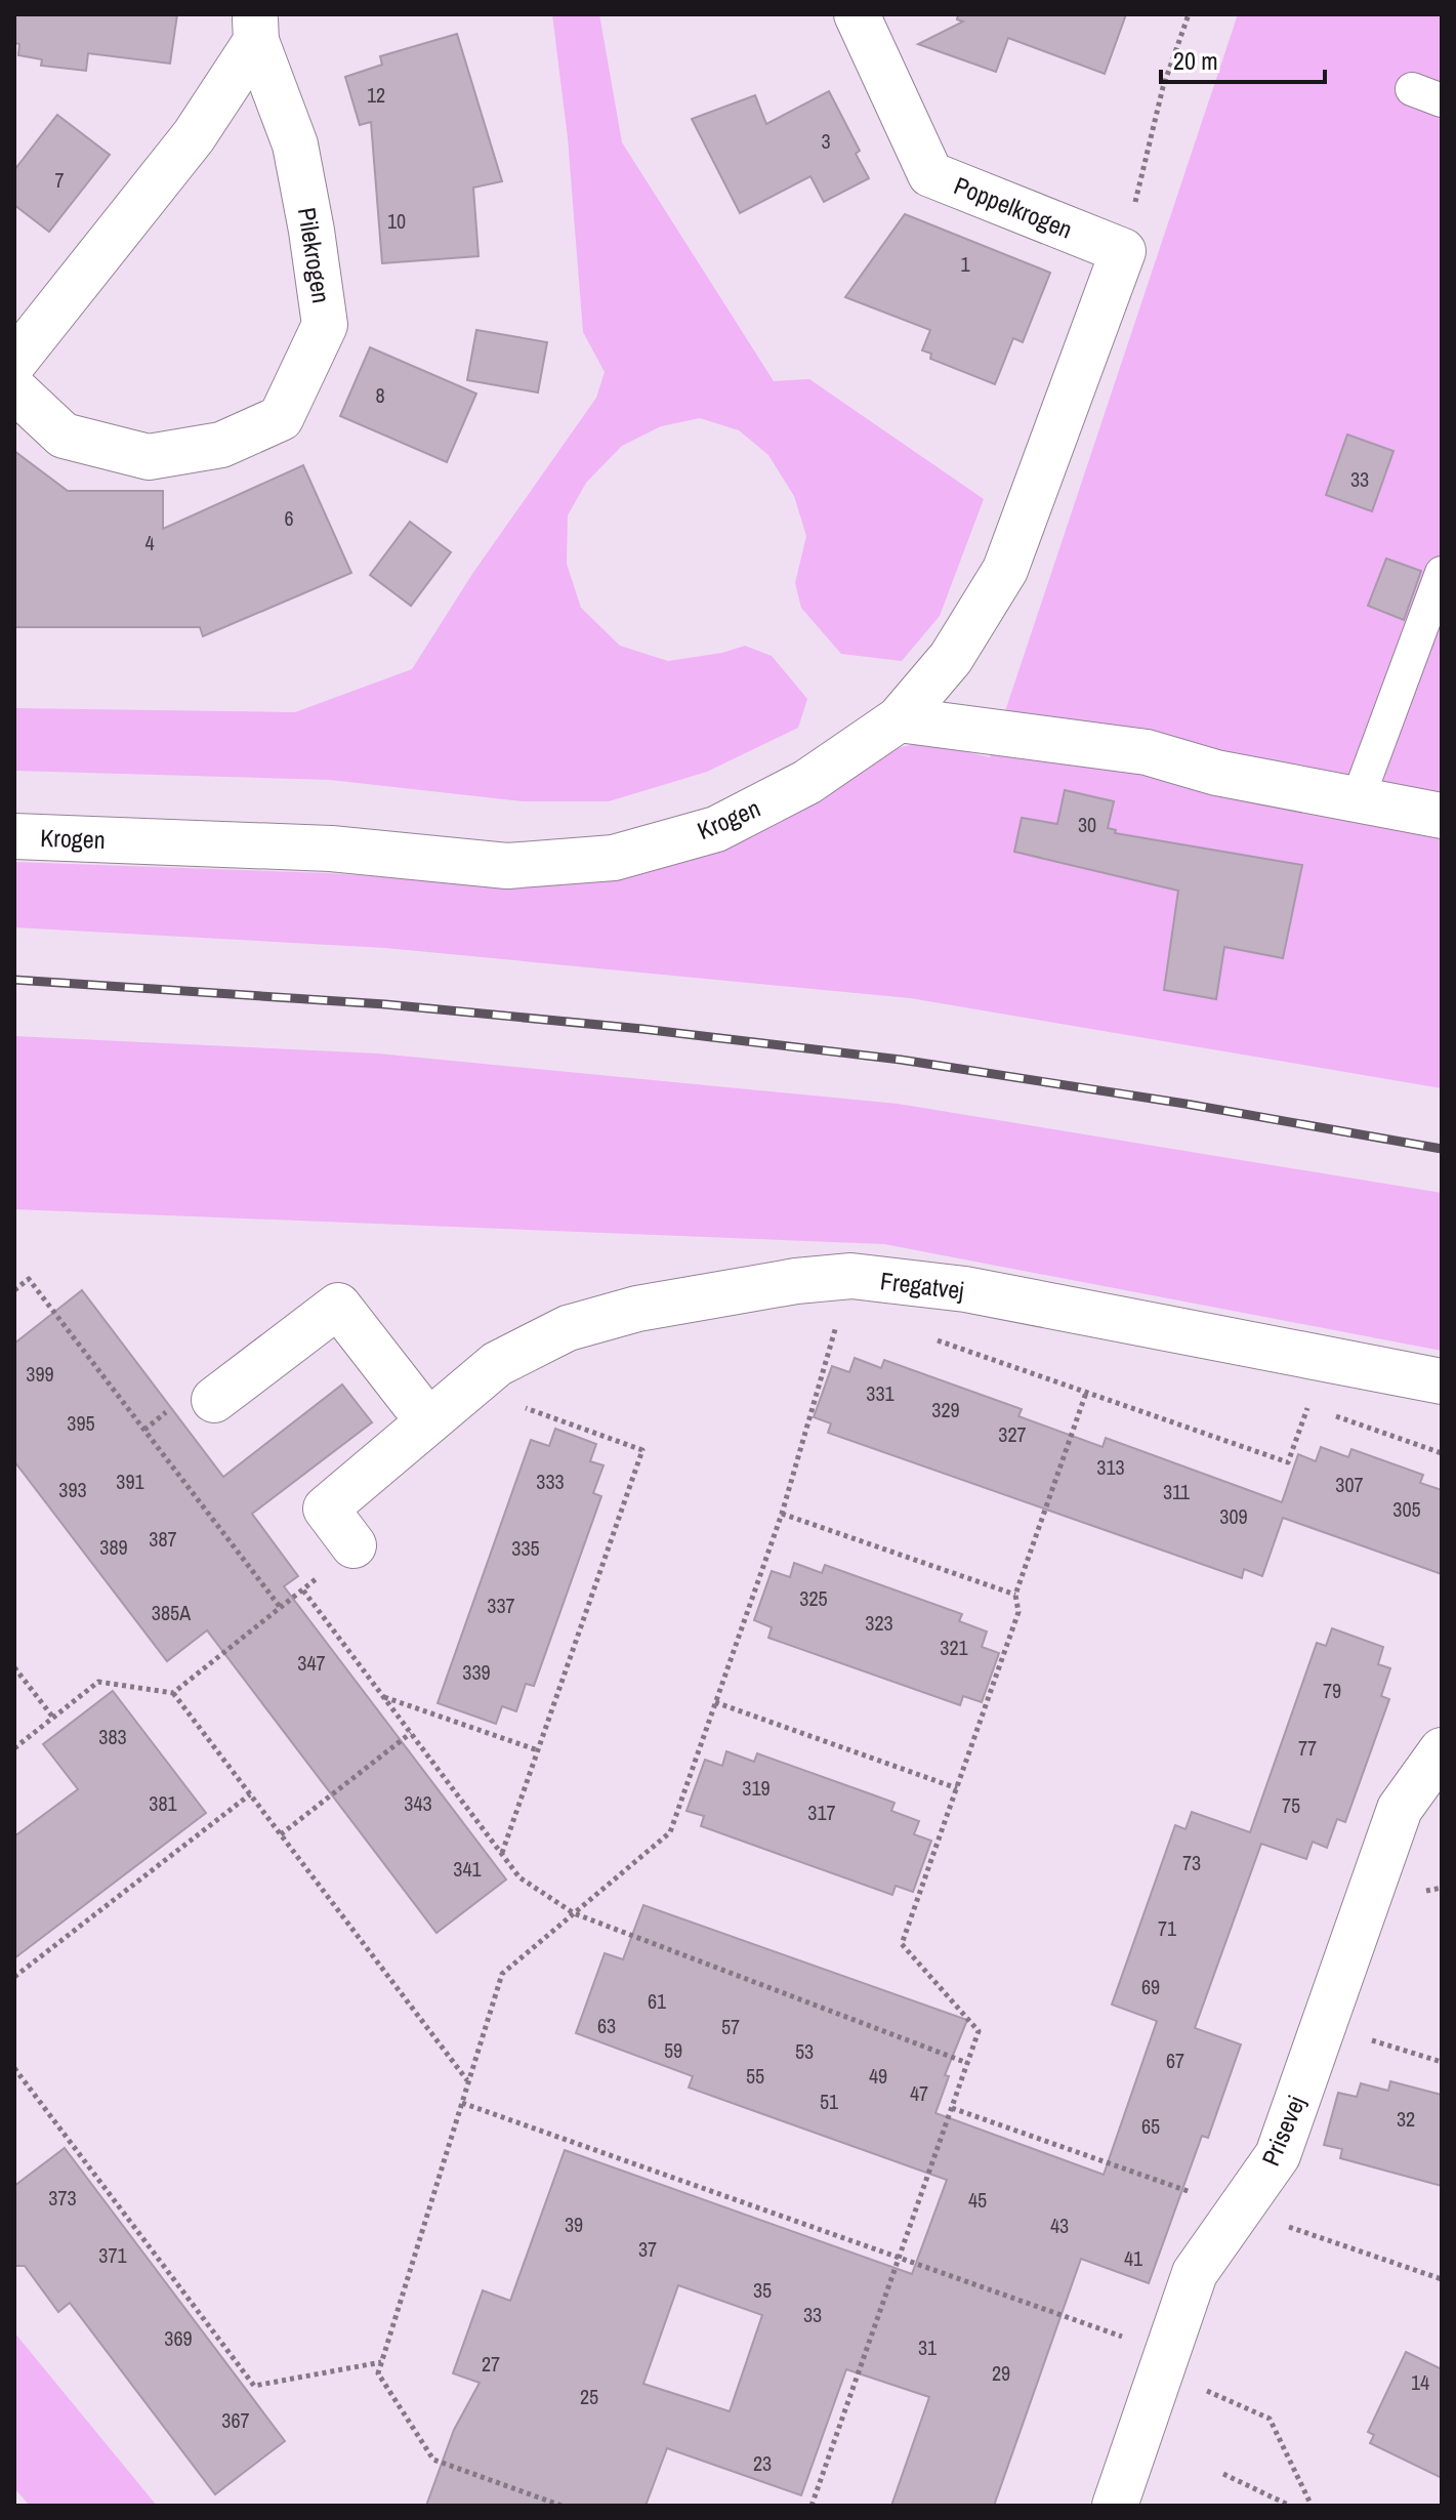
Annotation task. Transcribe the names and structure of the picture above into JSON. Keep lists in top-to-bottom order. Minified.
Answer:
{"streets":{"street":["Poppelkrogen","Pilekrogen","Krogen","Fregatvej","Prisevej"]},"crossings":[["Poppelkrogen","Krogen"]],"house_numbers":["12","3","7","10","1","8","33","6","4","30","399","331","329","395","327","313","391","333","307","393","311","305","309","387","389","335","325","337","385A","323","321","347","339","79","383","77","319","381","343","75","317","73","341","71","69","61","63","57","59","53","67","55","49","47","51","32","65","373","45","39","43","37","371","41","35","33","369","31","27","29","14","25","367","23"],"scale_bar":"20 m"}
